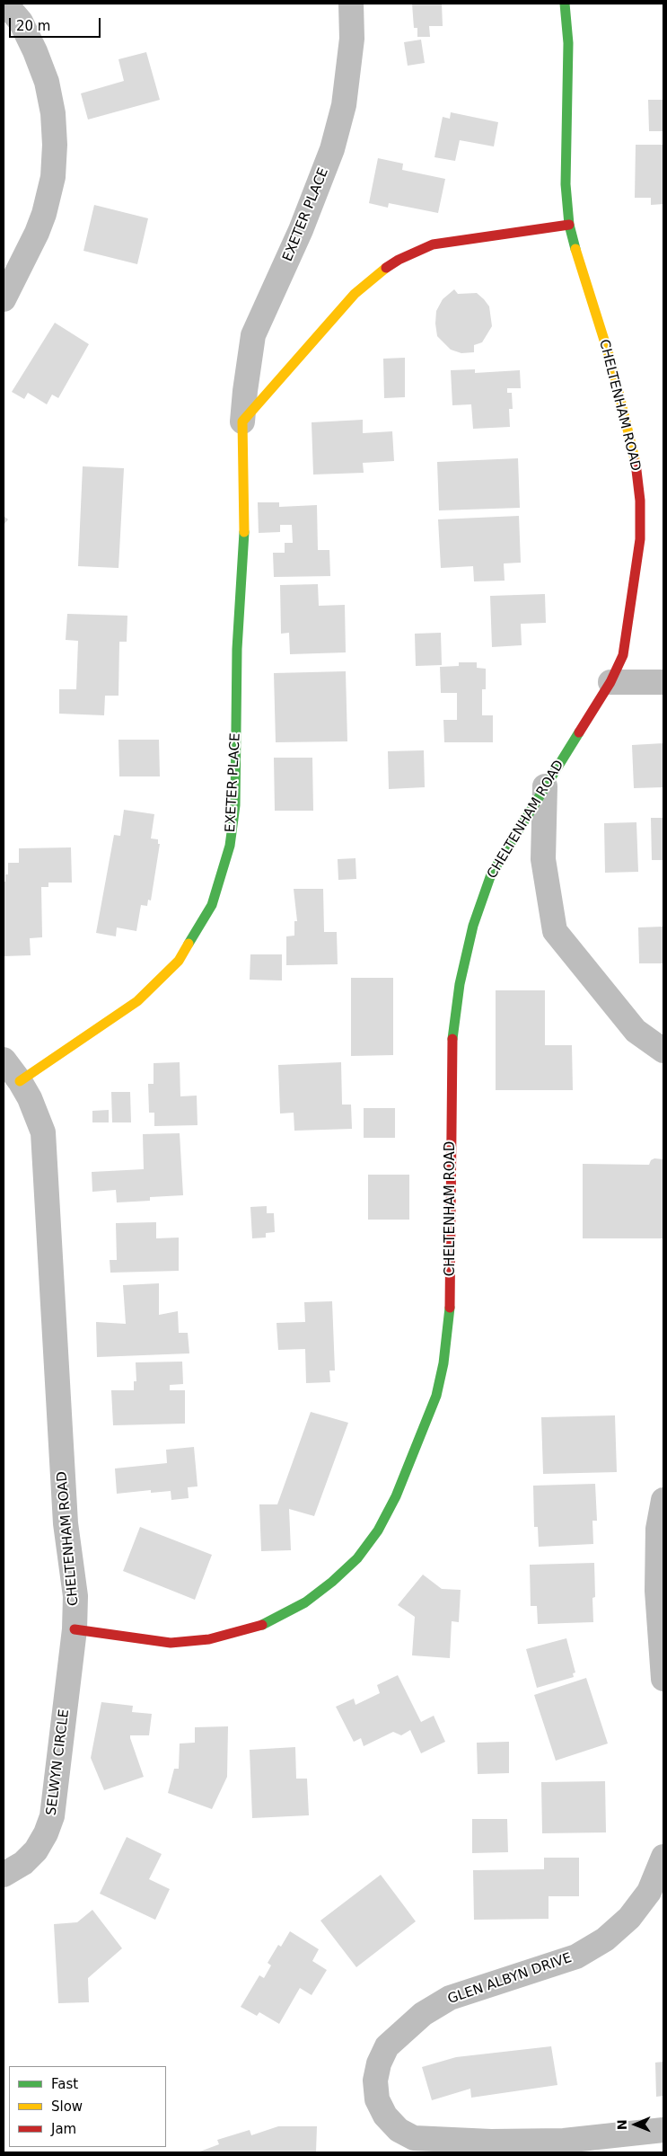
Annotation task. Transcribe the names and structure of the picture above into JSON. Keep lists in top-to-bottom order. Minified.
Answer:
{"streets":{"street":["EXETER PLACE","CHELTENHAM ROAD","SELWYN CIRCLE","GLEN ALBYN DRIVE"]},"crossings":[["EXETER PLACE","CHELTENHAM ROAD"],["CHELTENHAM ROAD","SELWYN CIRCLE"]],"legend":["Fast","Slow","Jam"],"scale_bar":"20 m","north":"left"}
